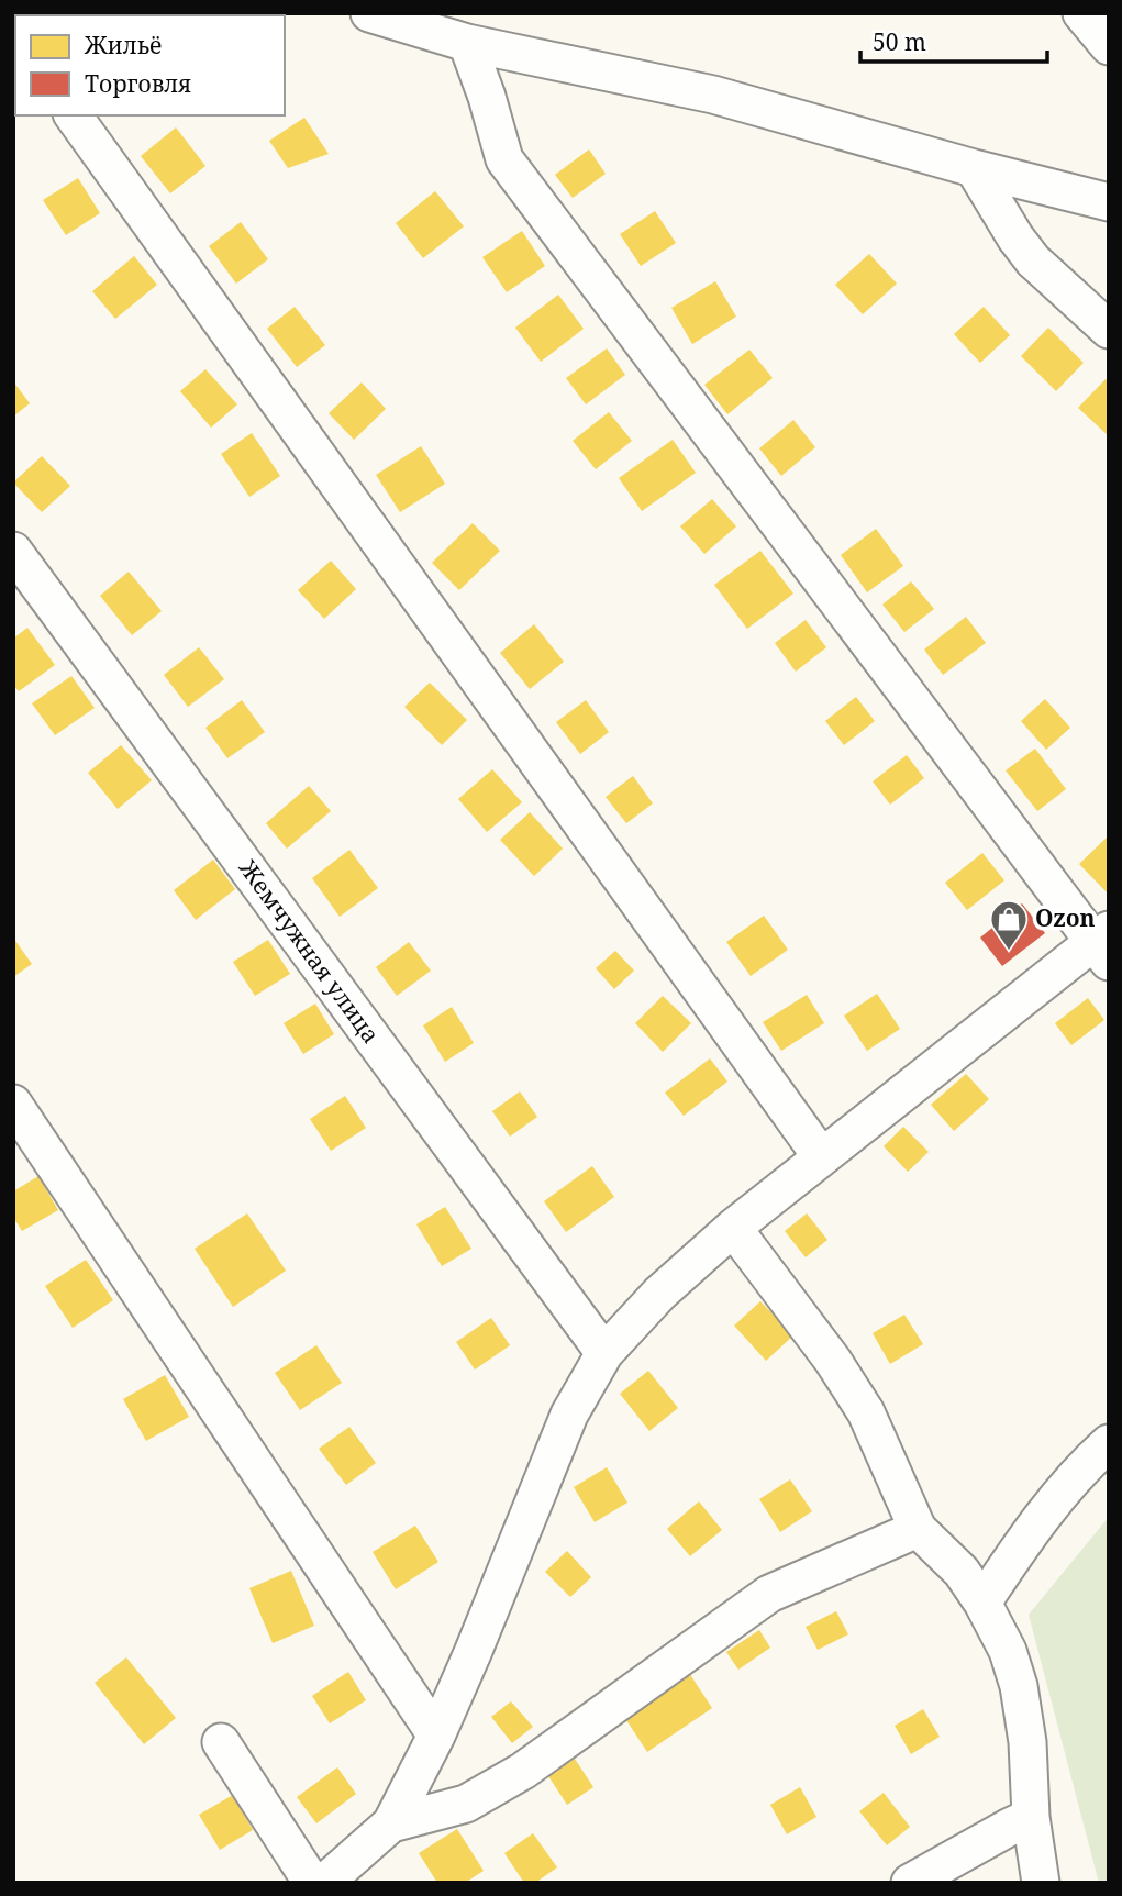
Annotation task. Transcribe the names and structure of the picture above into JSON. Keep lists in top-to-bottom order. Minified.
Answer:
{"streets":{"street":["Жемчужная улица"]},"places":{"shop":["Ozon"]},"legend":["Жильё","Торговля"],"scale_bar":"50 m"}
